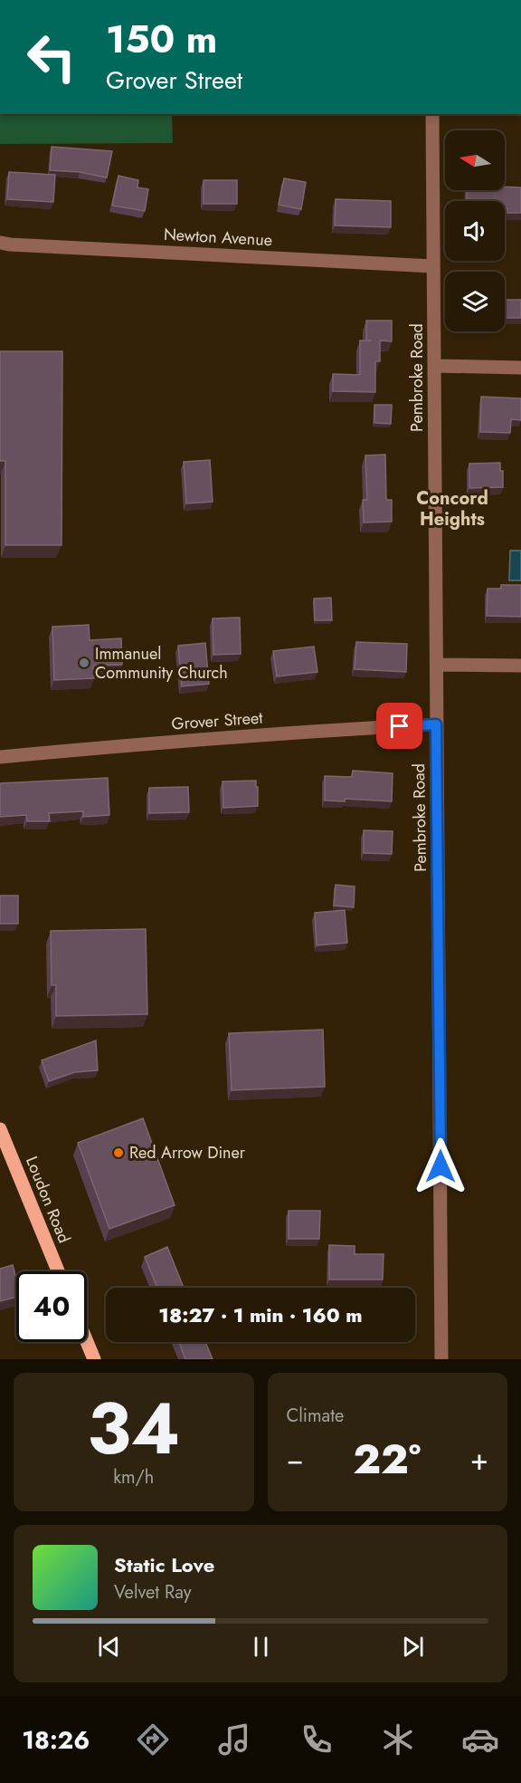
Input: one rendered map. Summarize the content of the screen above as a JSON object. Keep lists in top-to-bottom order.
{
  "streets": {
    "main road": ["Loudon Road"],
    "street": ["Newton Avenue", "Pembroke Road", "Grover Street"]
  },
  "crossings": [
    ["Newton Avenue", "Pembroke Road"],
    ["Pembroke Road", "Grover Street"]
  ],
  "districts": ["Concord Heights"],
  "places": ["Immanuel Community Church", "Red Arrow Diner"],
  "north": "left",
  "page": {
    "turn": ["150 m", "Grover Street"],
    "limit": "40",
    "trip": "18:27 · 1 min · 160 m",
    "tile": [
      ["34", "km/h"],
      "Climate"
    ],
    "heat": ["−", "22°", "+"],
    "song": ["Static Love", "Velvet Ray"],
    "tabs": "18:26"
  }
}
